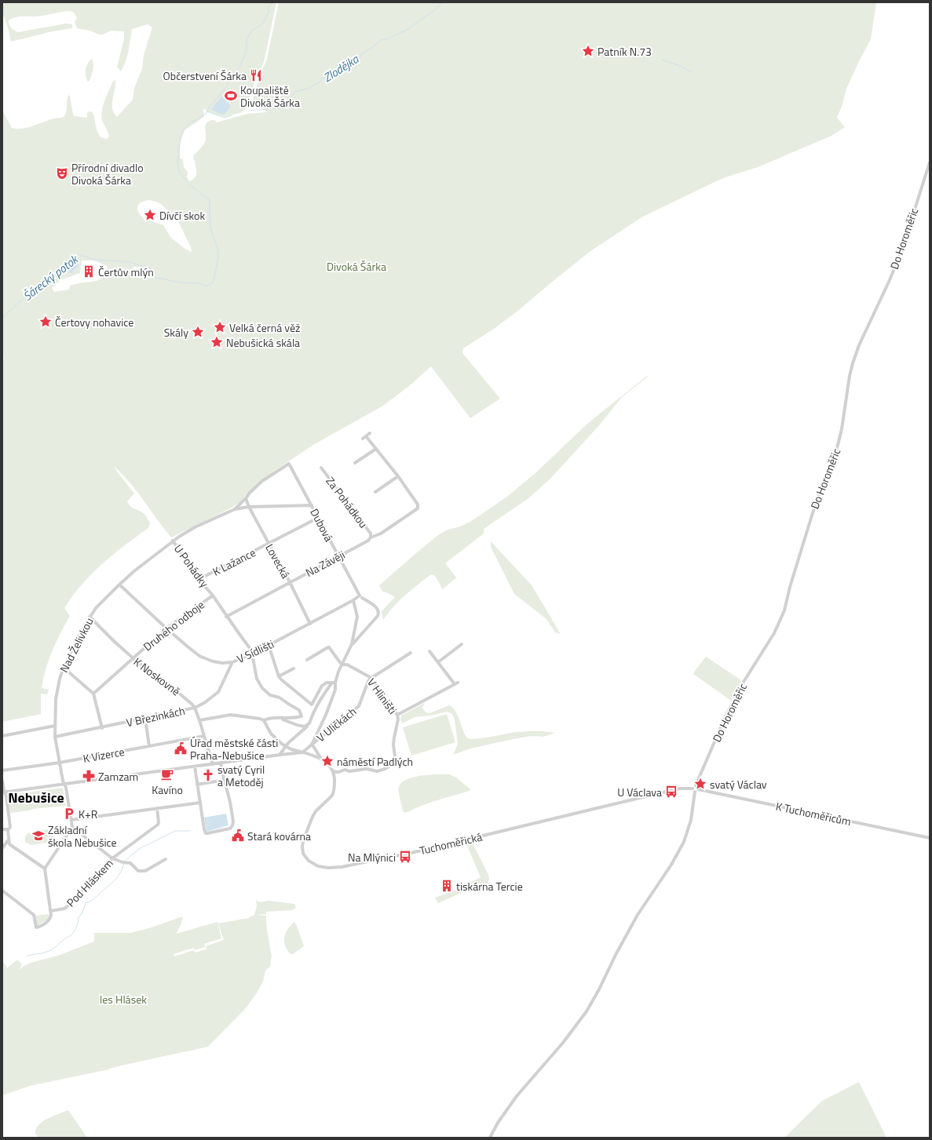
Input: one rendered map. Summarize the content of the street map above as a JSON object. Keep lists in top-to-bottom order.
{
  "streets": {
    "street": [
      "Do Horoměřic",
      "Za Pohádkou",
      "Dubová",
      "Lovecká",
      "K Lažance",
      "Na Závěji",
      "U Pohádky",
      "Druhého odboje",
      "Nad Želivkou",
      "V Sídlišti",
      "K Noskovně",
      "V Hliništi",
      "V Březinkách",
      "V Uličkách",
      "K Vizerce",
      "K Tuchoměřicům",
      "Tuchoměřická",
      "Pod Hláskem"
    ]
  },
  "crossings": [
    ["Do Horoměřic", "K Tuchoměřicům"],
    ["Do Horoměřic", "Tuchoměřická"],
    ["Za Pohádkou", "Na Závěji"],
    ["Dubová", "Lovecká"],
    ["Dubová", "K Lažance"],
    ["Dubová", "Na Závěji"],
    ["Dubová", "V Sídlišti"],
    ["Lovecká", "K Lažance"],
    ["Lovecká", "Na Závěji"],
    ["Lovecká", "V Sídlišti"],
    ["K Lažance", "U Pohádky"],
    ["Na Závěji", "U Pohádky"],
    ["U Pohádky", "Druhého odboje"],
    ["U Pohádky", "Nad Želivkou"],
    ["U Pohádky", "V Sídlišti"],
    ["Druhého odboje", "V Sídlišti"],
    ["Druhého odboje", "K Noskovně"],
    ["Nad Želivkou", "V Sídlišti"],
    ["Nad Želivkou", "K Noskovně"],
    ["Nad Želivkou", "V Březinkách"],
    ["Nad Želivkou", "K Vizerce"],
    ["V Sídlišti", "V Březinkách"],
    ["K Noskovně", "V Březinkách"],
    ["K Noskovně", "K Vizerce"],
    ["V Hliništi", "V Uličkách"],
    ["V Hliništi", "Tuchoměřická"],
    ["K Tuchoměřicům", "Tuchoměřická"]
  ],
  "districts": ["Nebušice"],
  "water": ["Zlodějka", "Šárecký potok"],
  "parks": ["Divoká Šárka", "les Hlásek"],
  "places": {
    "place": [
      "Patník N.73",
      "Dívčí skok",
      "Čertovy nohavice",
      "Velká černá věž",
      "Skály",
      "Nebušická skála",
      "náměstí Padlých",
      "svatý Václav"
    ],
    "restaurant": ["Občerstvení Šárka"],
    "sports": ["Koupaliště Divoká Šárka"],
    "theatre": ["Přírodní divadlo Divoká Šárka"],
    "building": ["Čertův mlýn", "tiskárna Tercie"],
    "public building": ["Úřad městské části Praha-Nebušice", "Stará kovárna"],
    "cafe": ["Kavíno"],
    "church": ["svatý Cyril a Metoděj"],
    "pharmacy": ["Zamzam"],
    "bus stop": ["U Václava", "Na Mlýnici"],
    "parking": ["K+R"],
    "school or university": ["Základní škola Nebušice"]
  }
}
